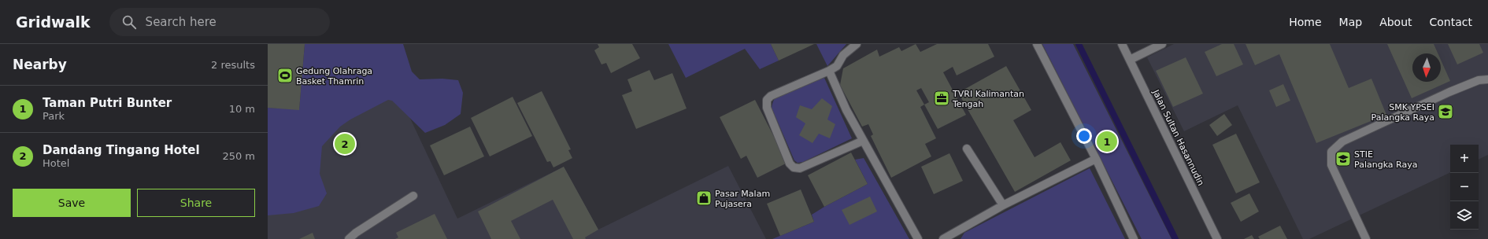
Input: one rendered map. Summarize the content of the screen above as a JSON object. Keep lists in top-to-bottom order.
{
  "streets": {
    "street": ["Jalan Sultan Hasannudin"]
  },
  "places": {
    "sports": ["Gedung Olahraga Basket Thamrin"],
    "office": ["TVRI Kalimantan Tengah"],
    "school or university": ["SMK YPSEI Palangka Raya", "STIE Palangka Raya"],
    "shop": ["Pasar Malam Pujasera"]
  },
  "north": "bottom",
  "page": {
    "header": "Gridwalk",
    "search": "Search here",
    "nav": [
      "Home",
      "Map",
      "About",
      "Contact"
    ],
    "heading": ["Nearby", "2 results"],
    "list": [
      {
        "mark": "1",
        "name": "Taman Putri Bunter",
        "note": "Park",
        "value": "10 m"
      },
      {
        "mark": "2",
        "name": "Dandang Tingang Hotel",
        "note": "Hotel",
        "value": "250 m"
      }
    ],
    "pins": ["1", "2"],
    "map_buttons": ["+", "−"],
    "buttons": ["Save", "Share"]
  }
}
